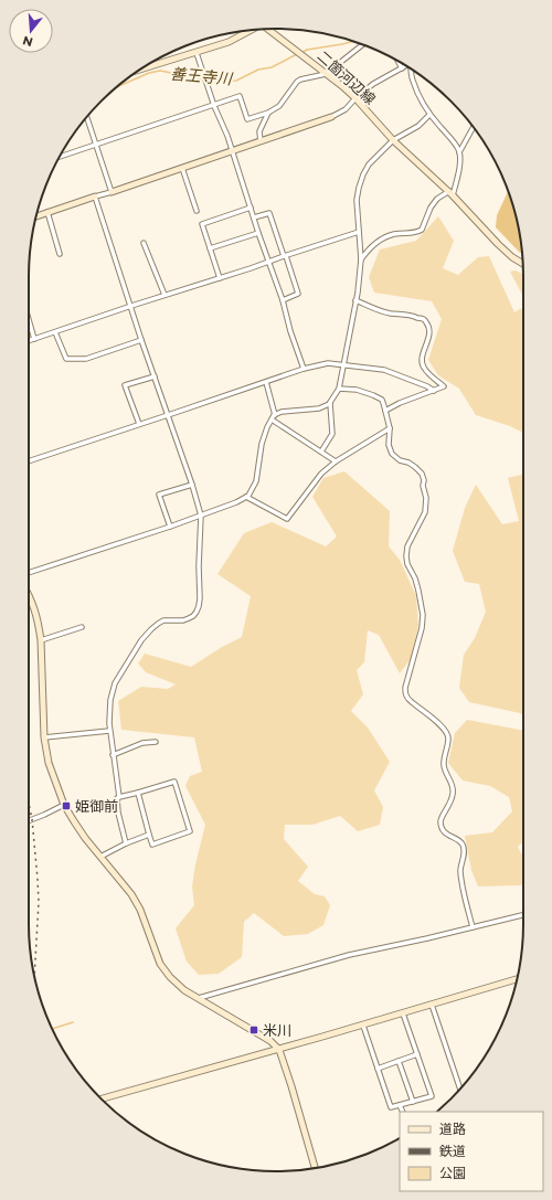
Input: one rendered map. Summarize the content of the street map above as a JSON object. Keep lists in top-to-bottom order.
{
  "streets": {
    "street": ["二箇河辺線"]
  },
  "water": ["善王寺川"],
  "places": {
    "transit": ["姫御前", "米川"]
  },
  "legend": ["道路", "鉄道", "公園"],
  "north": "bottom"
}
